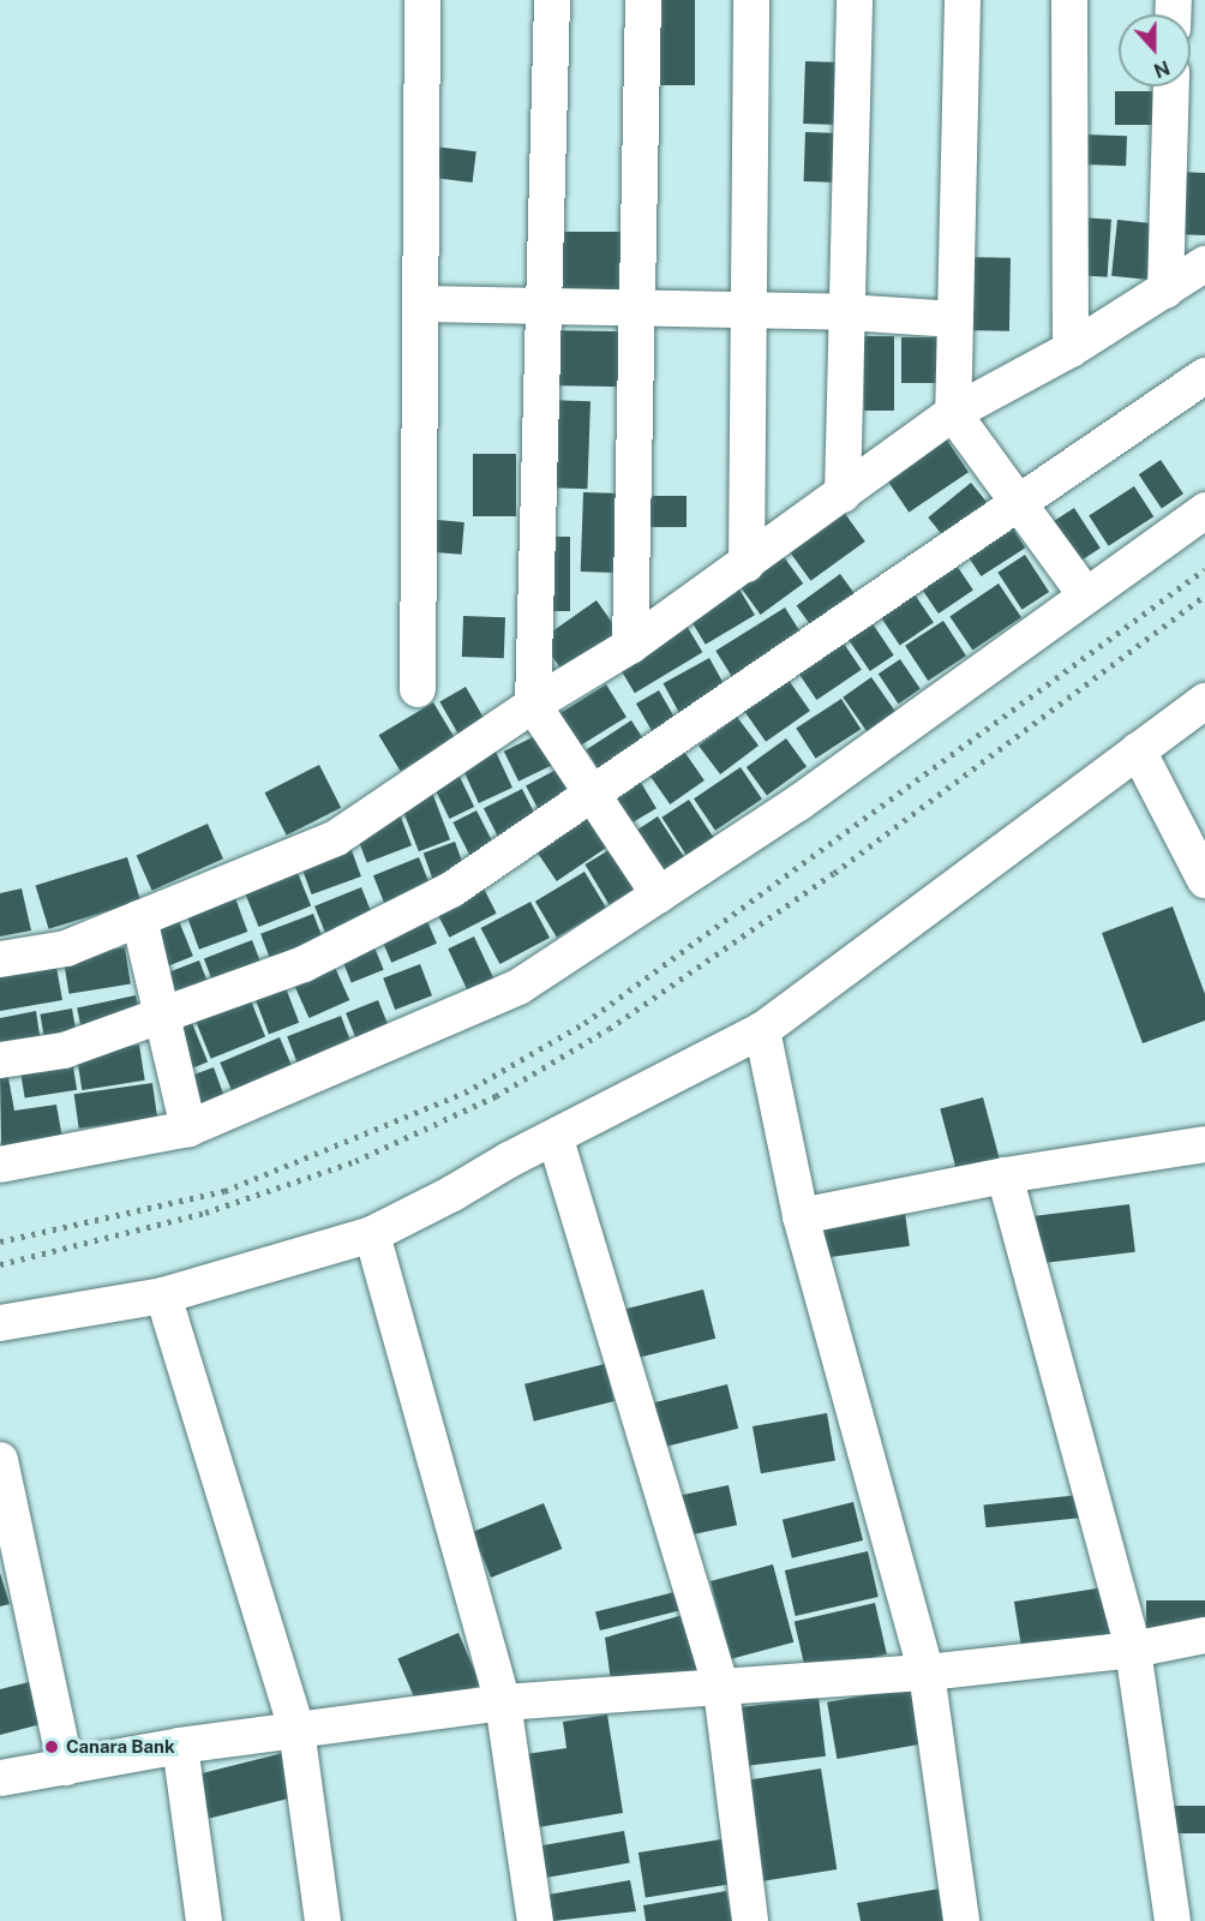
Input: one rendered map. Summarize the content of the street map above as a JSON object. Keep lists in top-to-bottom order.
{
  "places": ["Canara Bank"],
  "north": "bottom"
}
